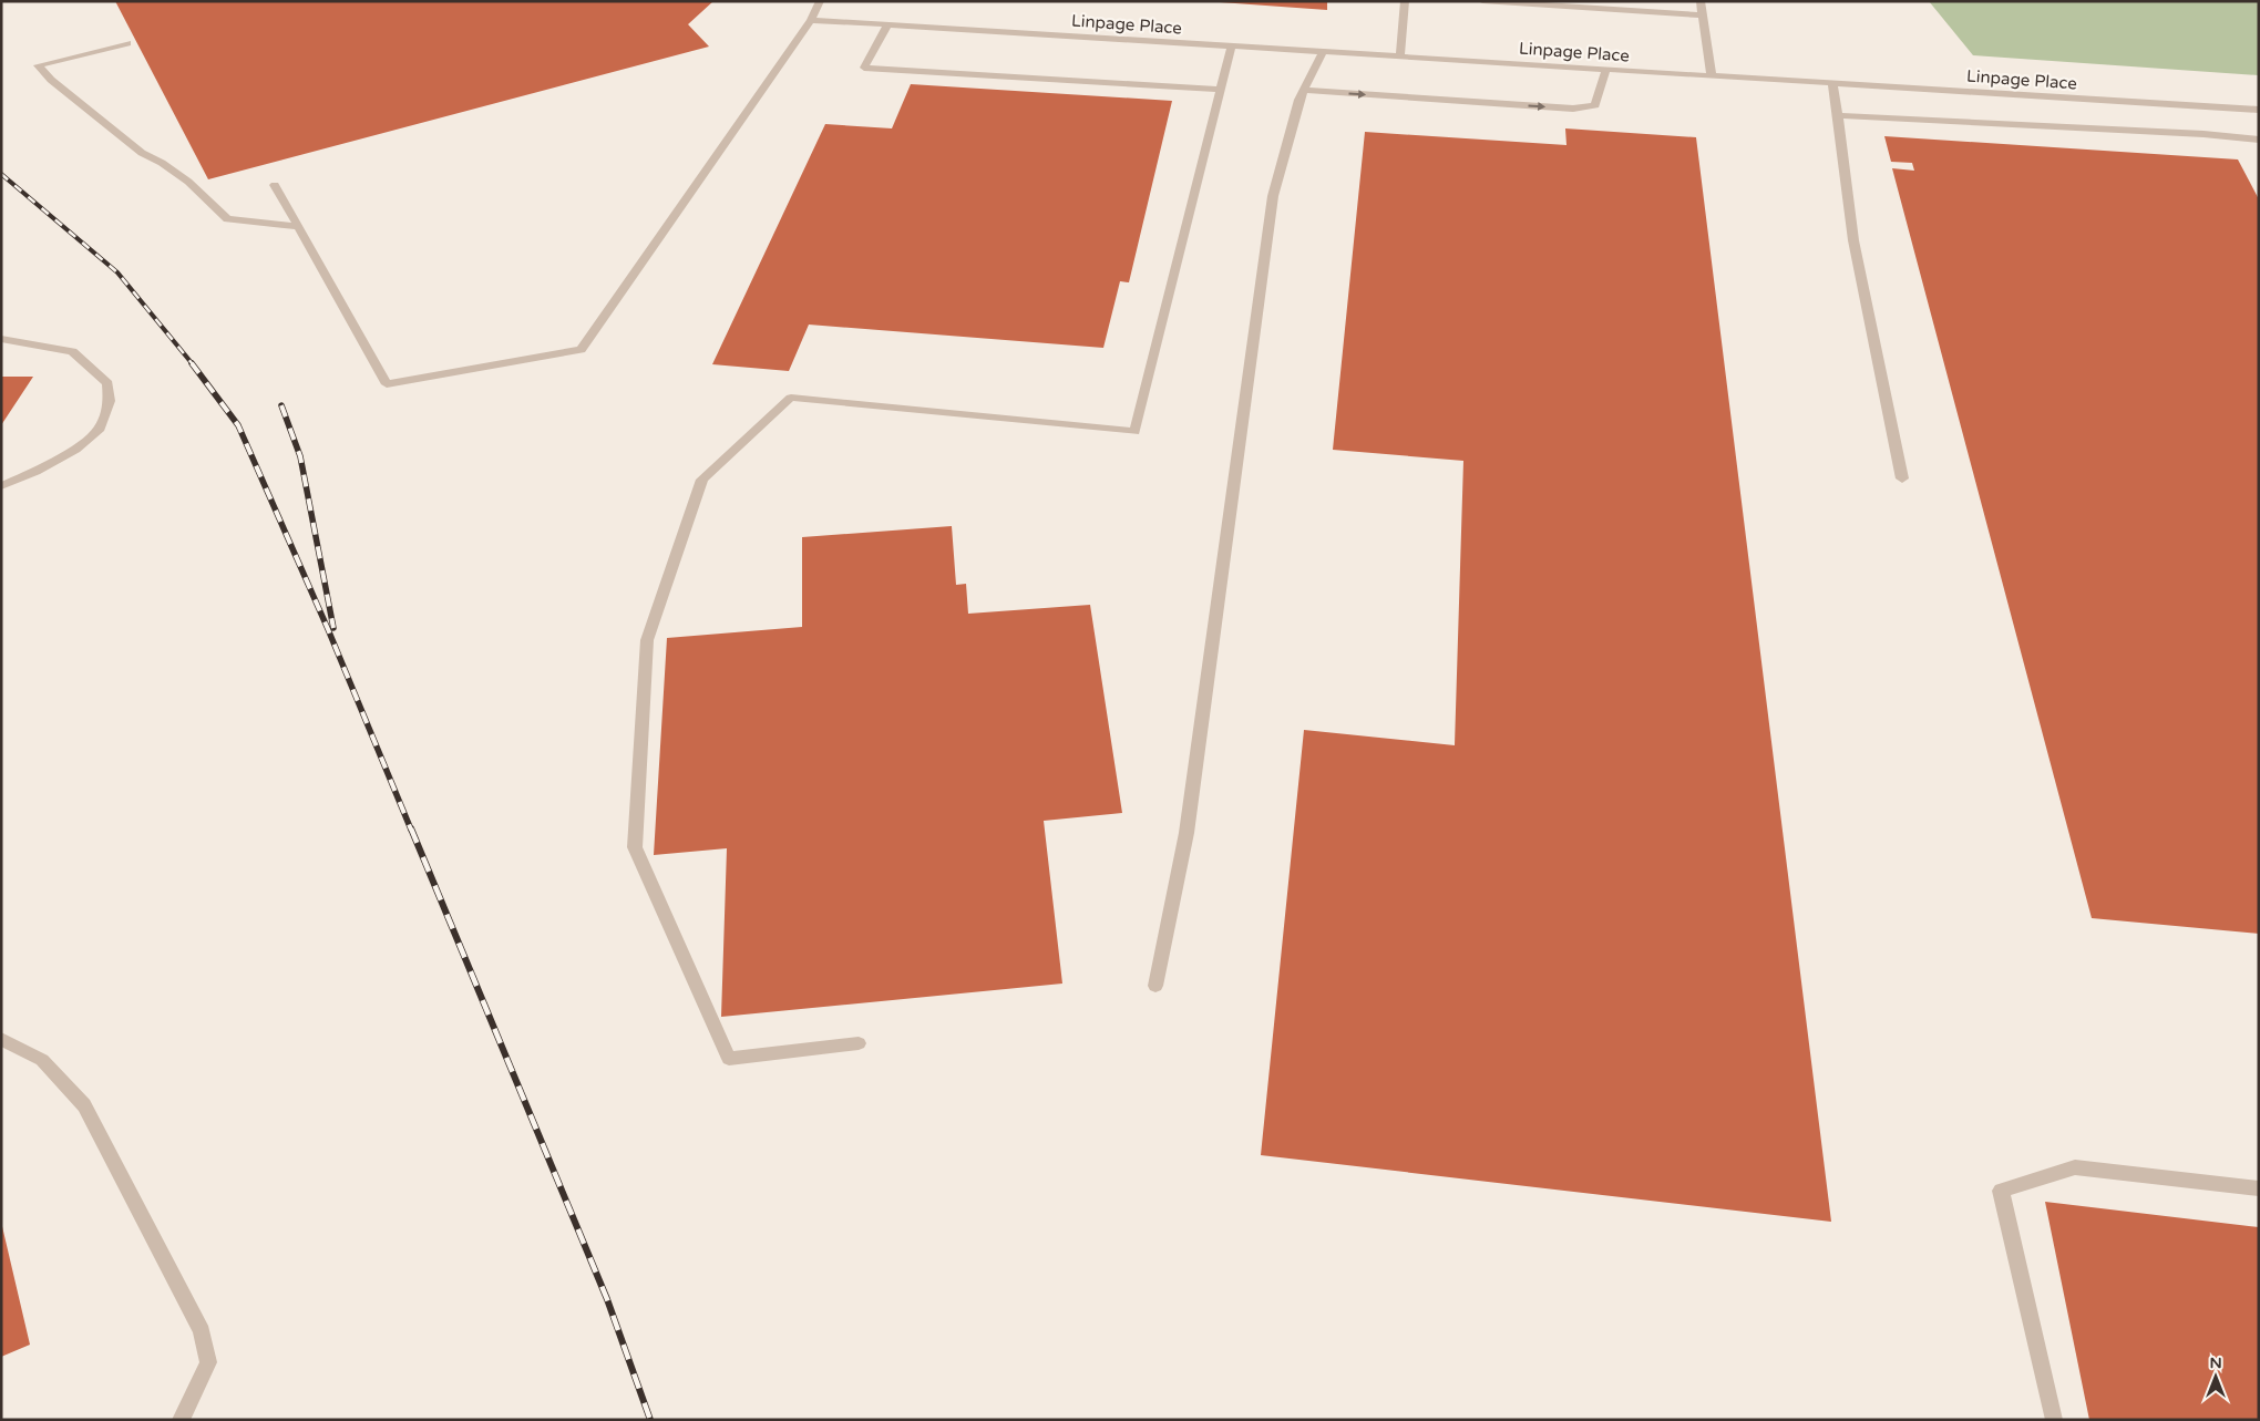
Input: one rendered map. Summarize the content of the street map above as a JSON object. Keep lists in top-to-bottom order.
{
  "streets": {
    "street": ["Linpage Place"]
  },
  "north": "top"
}
